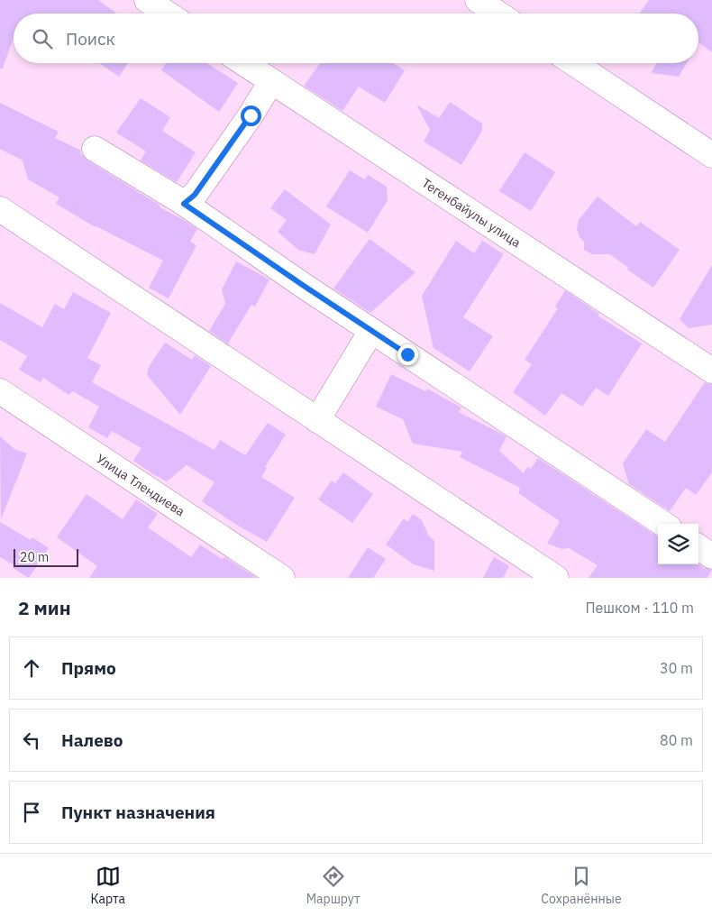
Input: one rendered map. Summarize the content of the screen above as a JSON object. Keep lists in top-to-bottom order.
{
  "streets": {
    "street": ["Тегенбайулы улица", "Улица Тлендиева"]
  },
  "scale_bar": "20 m",
  "page": {
    "search": "Поиск",
    "scale": "20 m",
    "heading": ["2 мин", "Пешком · 110 m"],
    "list": [
      ["Прямо", "30 m"],
      ["Налево", "80 m"],
      "Пункт назначения"
    ],
    "nav": ["Карта", "Маршрут", "Сохранённые"]
  }
}
